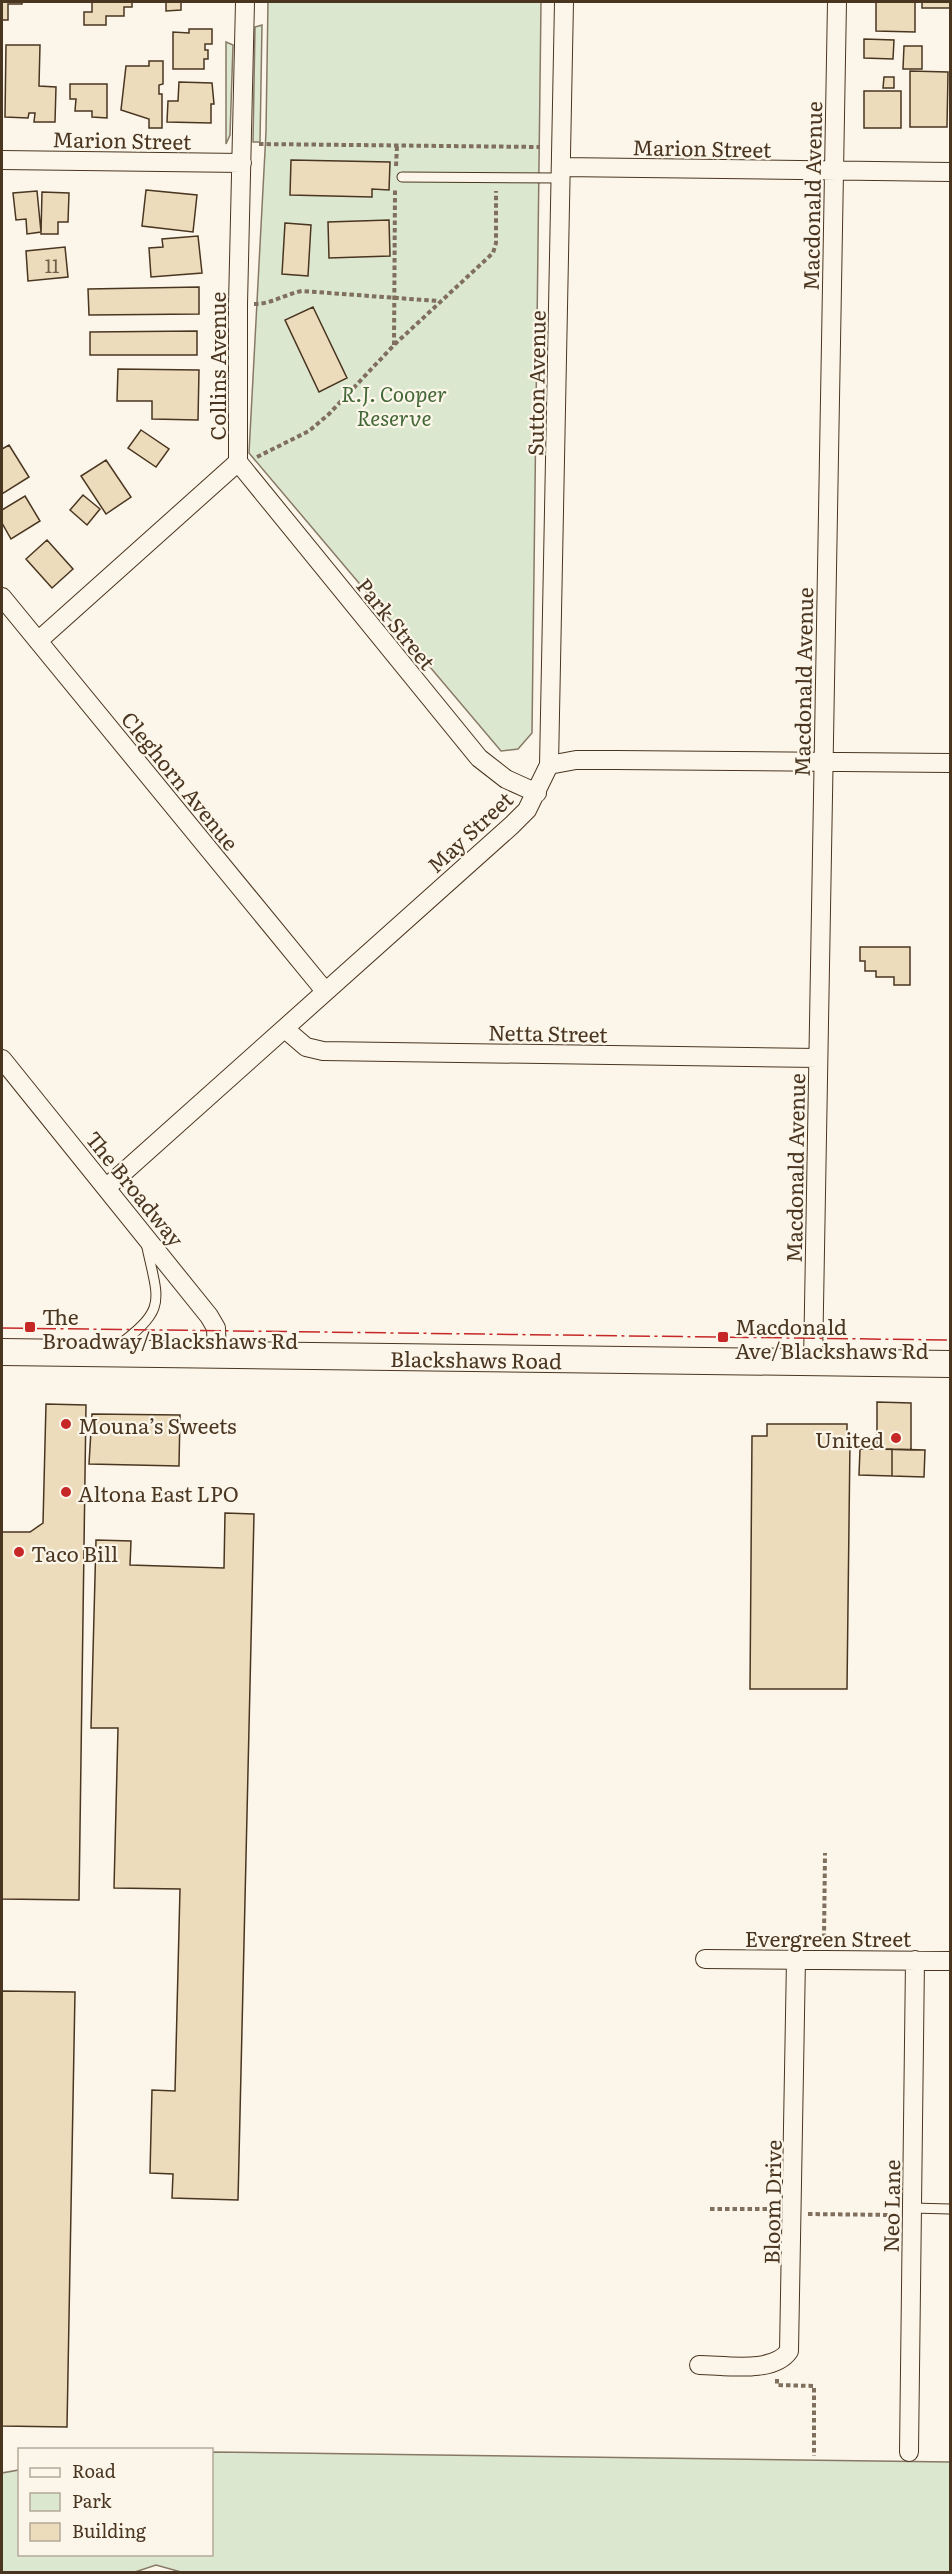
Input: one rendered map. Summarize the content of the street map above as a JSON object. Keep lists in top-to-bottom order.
{
  "streets": {
    "main road": ["Blackshaws Road"],
    "street": [
      "Marion Street",
      "Macdonald Avenue",
      "Collins Avenue",
      "Sutton Avenue",
      "Park Street",
      "Cleghorn Avenue",
      "May Street",
      "Netta Street",
      "The Broadway",
      "Evergreen Street",
      "Bloom Drive",
      "Neo Lane"
    ]
  },
  "crossings": [
    ["Marion Street", "Macdonald Avenue"],
    ["Marion Street", "Collins Avenue"],
    ["Marion Street", "Sutton Avenue"],
    ["Macdonald Avenue", "Netta Street"],
    ["Macdonald Avenue", "Blackshaws Road"],
    ["Collins Avenue", "Park Street"],
    ["Collins Avenue", "Cleghorn Avenue"],
    ["Sutton Avenue", "May Street"],
    ["Park Street", "May Street"],
    ["Cleghorn Avenue", "May Street"],
    ["May Street", "Netta Street"],
    ["May Street", "The Broadway"],
    ["The Broadway", "Blackshaws Road"],
    ["Evergreen Street", "Bloom Drive"],
    ["Evergreen Street", "Neo Lane"]
  ],
  "parks": ["R.J. Cooper Reserve"],
  "places": {
    "transit": ["The Broadway/Blackshaws Rd", "Macdonald Ave/Blackshaws Rd"],
    "other": [
      "Mouna’s Sweets",
      "United",
      "Altona East LPO",
      "Taco Bill"
    ]
  },
  "house_numbers": ["11"],
  "legend": ["Road", "Park", "Building"]
}
